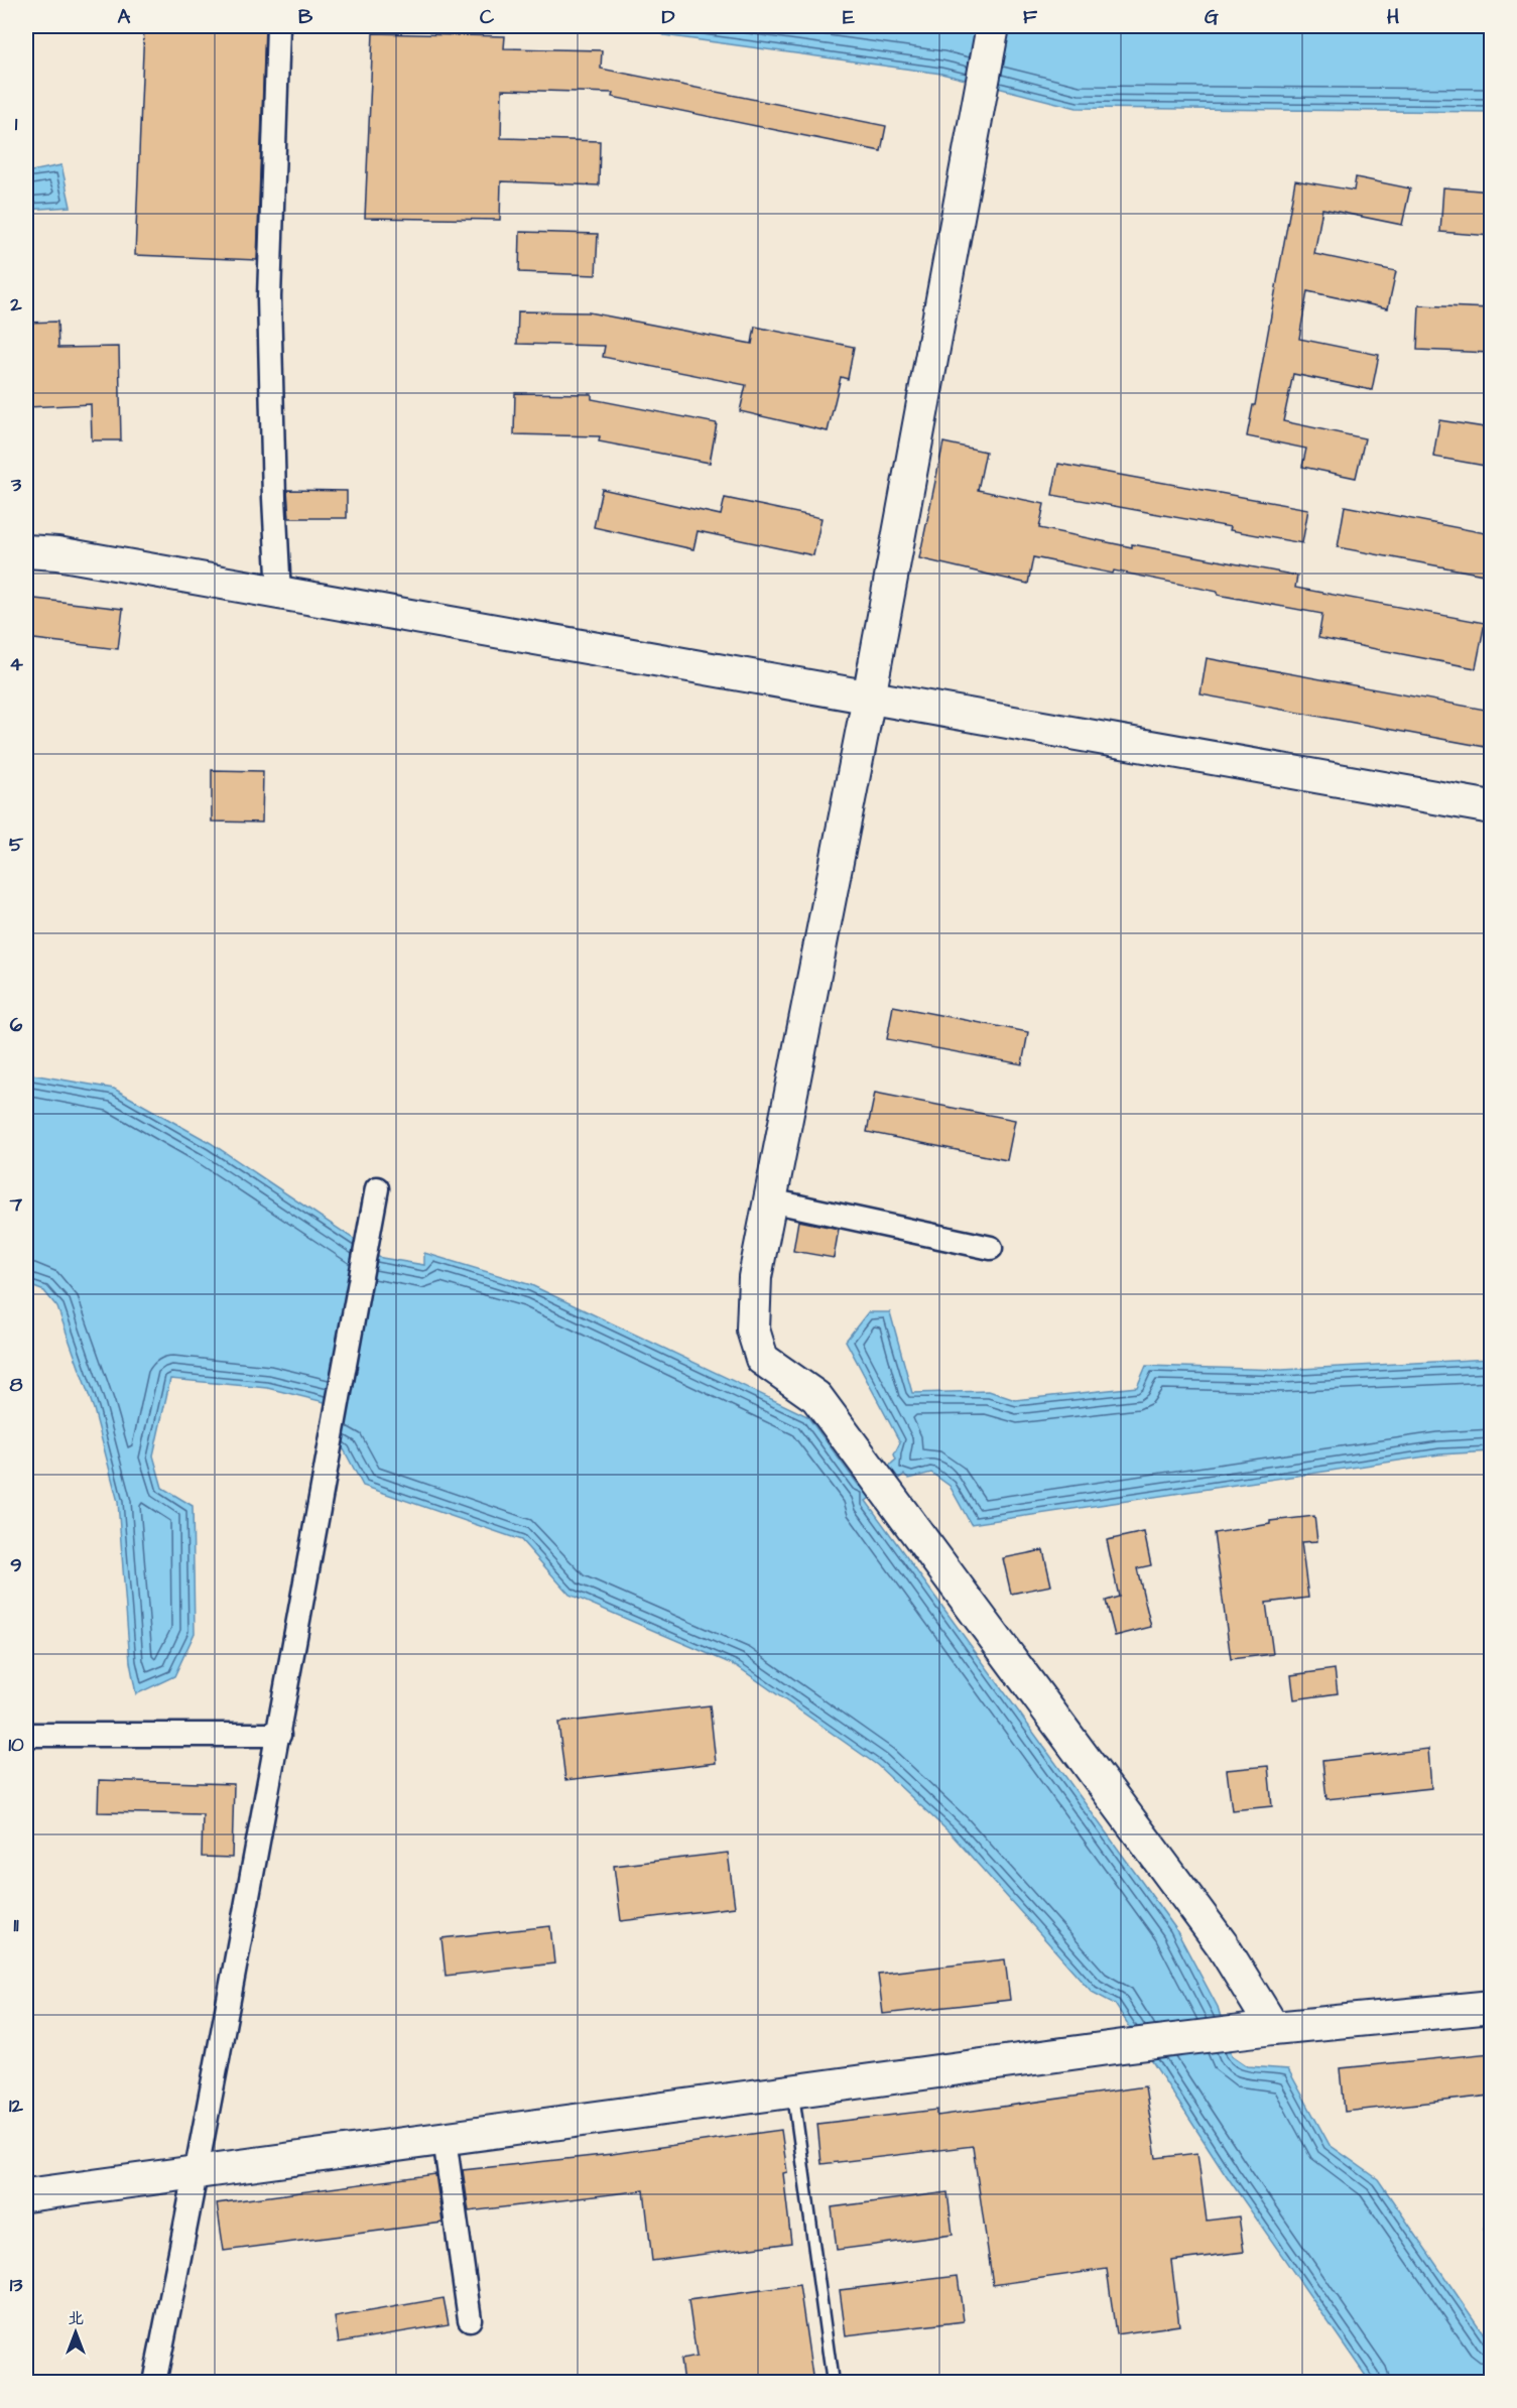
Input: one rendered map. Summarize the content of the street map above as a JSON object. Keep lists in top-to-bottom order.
{
  "north": "top",
  "grid": {
    "columns": [
      "A",
      "B",
      "C",
      "D",
      "E",
      "F",
      "G",
      "H"
    ],
    "rows": [
      "1",
      "2",
      "3",
      "4",
      "5",
      "6",
      "7",
      "8",
      "9",
      "10",
      "11",
      "12",
      "13"
    ]
  }
}
